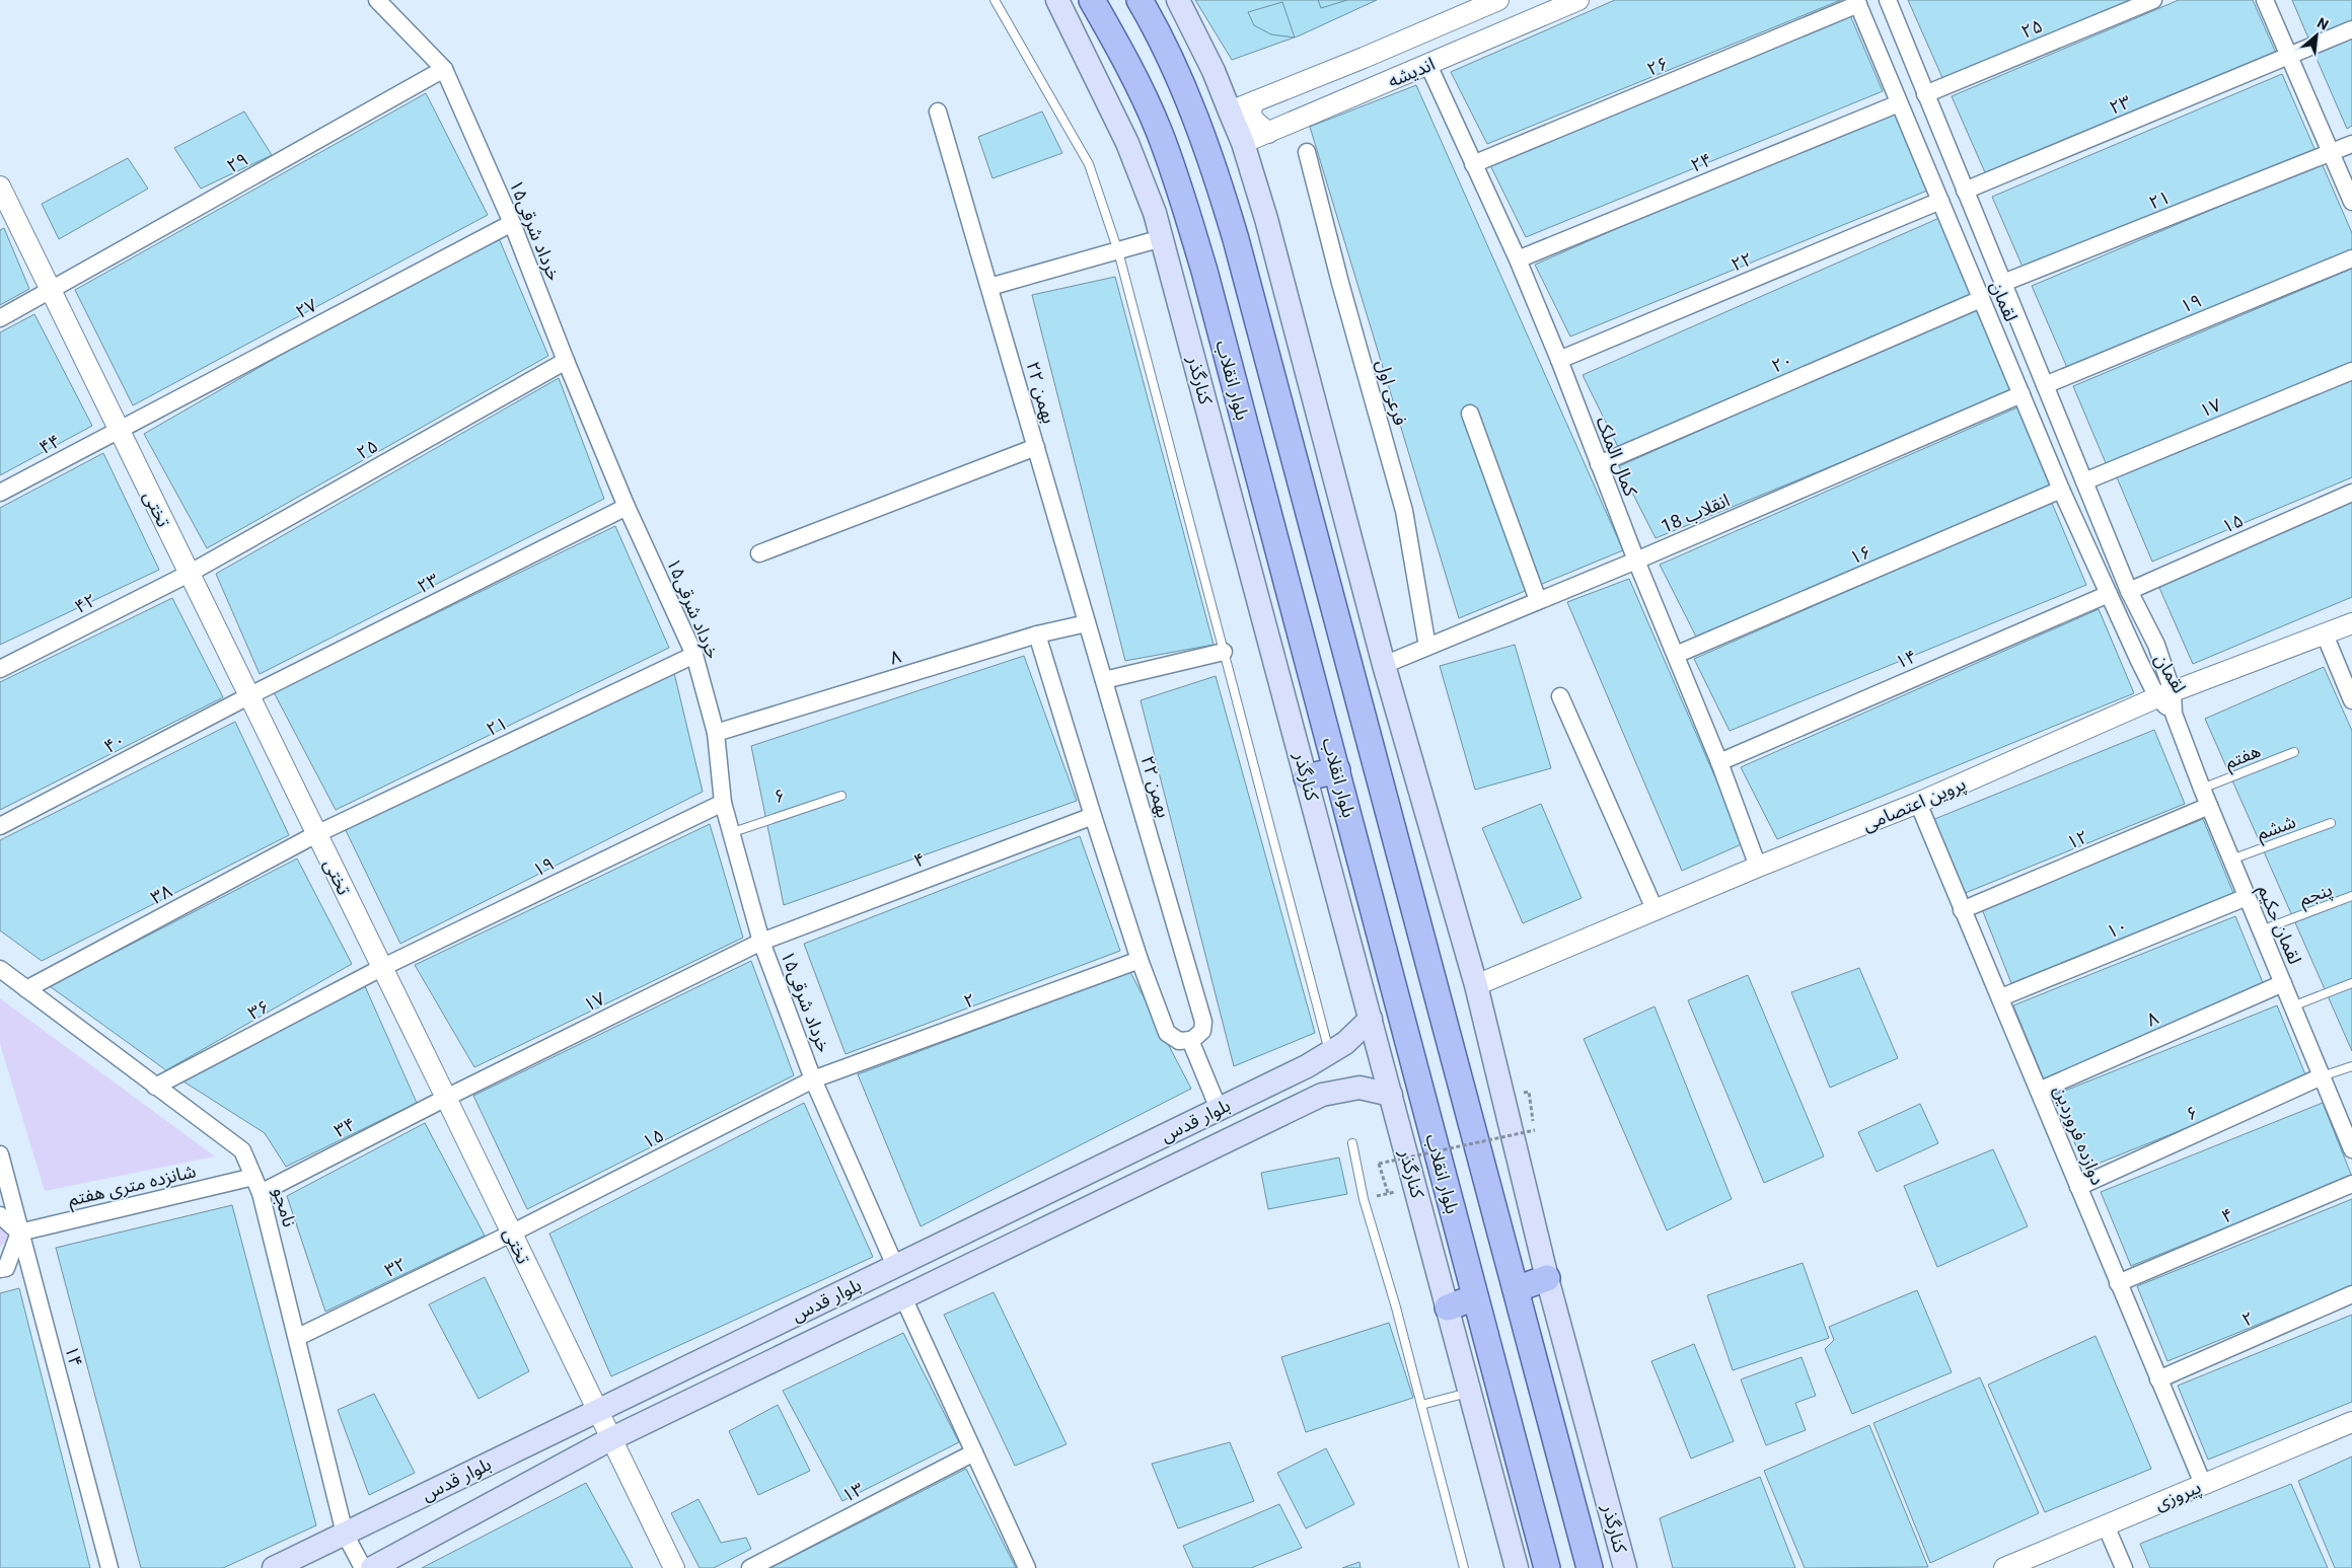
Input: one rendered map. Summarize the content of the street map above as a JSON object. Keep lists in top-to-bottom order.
{
  "streets": {
    "main road": ["کنارگذر", "بلوار انقلاب", "بلوار قدس"],
    "street": [
      "۲۵",
      "۲۶",
      "اندیشه",
      "۲۳",
      "۲۹",
      "۲۴",
      "۲۱",
      "۱۵خرداد شرقی",
      "۲۲",
      "لقمان",
      "۱۹",
      "۲۷",
      "۲۰",
      "۲۲ بهمن",
      "فرعی اول",
      "۱۷",
      "۴۴",
      "کمال الملک",
      "تختی",
      "انقلاب 18",
      "۱۵",
      "۱۶",
      "۴۲",
      "۸",
      "۱۴",
      "۴۰",
      "۶",
      "پروین اعتصامی",
      "۱۲",
      "۴",
      "۳۸",
      "لقمان حکیم",
      "۱۰",
      "۲",
      "۳۶",
      "۳۴",
      "دوازده فروردین",
      "شانزده متری هفتم",
      "نامجو",
      "۳۲",
      "۱۳",
      "پیروزی"
    ],
    "lane": ["هفتم", "ششم", "پنجم"]
  },
  "crossings": [
    ["۲۵", "۱۵خرداد شرقی"],
    ["۲۵", "لقمان"],
    ["۲۵", "تختی"],
    ["۲۵", "۴۲"],
    ["۲۶", "لقمان"],
    ["۲۶", "کمال الملک"],
    ["اندیشه", "کنارگذر"],
    ["اندیشه", "کمال الملک"],
    ["۲۳", "۱۵خرداد شرقی"],
    ["۲۳", "لقمان"],
    ["۲۳", "تختی"],
    ["۲۳", "۴۰"],
    ["۲۹", "۱۵خرداد شرقی"],
    ["۲۹", "تختی"],
    ["۲۴", "لقمان"],
    ["۲۴", "کمال الملک"],
    ["۲۱", "۱۵خرداد شرقی"],
    ["۲۱", "لقمان"],
    ["۲۱", "تختی"],
    ["۲۱", "۳۸"],
    ["۱۵خرداد شرقی", "۱۹"],
    ["۱۵خرداد شرقی", "۲۷"],
    ["۱۵خرداد شرقی", "۱۷"],
    ["۱۵خرداد شرقی", "۱۵"],
    ["۱۵خرداد شرقی", "۸"],
    ["۱۵خرداد شرقی", "۶"],
    ["۱۵خرداد شرقی", "۴"],
    ["۱۵خرداد شرقی", "۲"],
    ["۱۵خرداد شرقی", "بلوار قدس"],
    ["۲۲", "لقمان"],
    ["۲۲", "کمال الملک"],
    ["لقمان", "۱۹"],
    ["لقمان", "۲۰"],
    ["لقمان", "۱۷"],
    ["لقمان", "انقلاب 18"],
    ["لقمان", "۱۵"],
    ["لقمان", "۱۶"],
    ["لقمان", "۱۴"],
    ["لقمان", "پروین اعتصامی"],
    ["لقمان", "لقمان حکیم"],
    ["۱۹", "تختی"],
    ["۱۹", "۳۶"],
    ["۲۷", "۴۴"],
    ["۲۷", "تختی"],
    ["۲۰", "کمال الملک"],
    ["کنارگذر", "انقلاب 18"],
    ["کنارگذر", "پروین اعتصامی"],
    ["کنارگذر", "بلوار قدس"],
    ["۲۲ بهمن", "۸"],
    ["فرعی اول", "انقلاب 18"],
    ["۱۷", "تختی"],
    ["۱۷", "۴"],
    ["۱۷", "۳۴"],
    ["۴۴", "تختی"],
    ["کمال الملک", "انقلاب 18"],
    ["کمال الملک", "۱۶"],
    ["کمال الملک", "۱۴"],
    ["کمال الملک", "پروین اعتصامی"],
    ["تختی", "۱۵"],
    ["تختی", "۴۲"],
    ["تختی", "۴۰"],
    ["تختی", "۳۸"],
    ["تختی", "۳۶"],
    ["تختی", "بلوار قدس"],
    ["تختی", "۳۴"],
    ["تختی", "۳۲"],
    ["۱۵", "۲"],
    ["۱۵", "۳۲"],
    ["۸", "لقمان حکیم"],
    ["۸", "دوازده فروردین"],
    ["۱۴", "شانزده متری هفتم"],
    ["هفتم", "لقمان حکیم"],
    ["۶", "لقمان حکیم"],
    ["۶", "دوازده فروردین"],
    ["پروین اعتصامی", "دوازده فروردین"],
    ["ششم", "لقمان حکیم"],
    ["۱۲", "لقمان حکیم"],
    ["۱۲", "دوازده فروردین"],
    ["۴", "دوازده فروردین"],
    ["۳۸", "نامجو"],
    ["پنجم", "لقمان حکیم"],
    ["لقمان حکیم", "۱۰"],
    ["۱۰", "دوازده فروردین"],
    ["۲", "دوازده فروردین"],
    ["۳۶", "نامجو"],
    ["بلوار قدس", "نامجو"],
    ["۳۴", "نامجو"],
    ["دوازده فروردین", "پیروزی"],
    ["شانزده متری هفتم", "نامجو"],
    ["نامجو", "۳۲"]
  ],
  "north": "top right"
}
